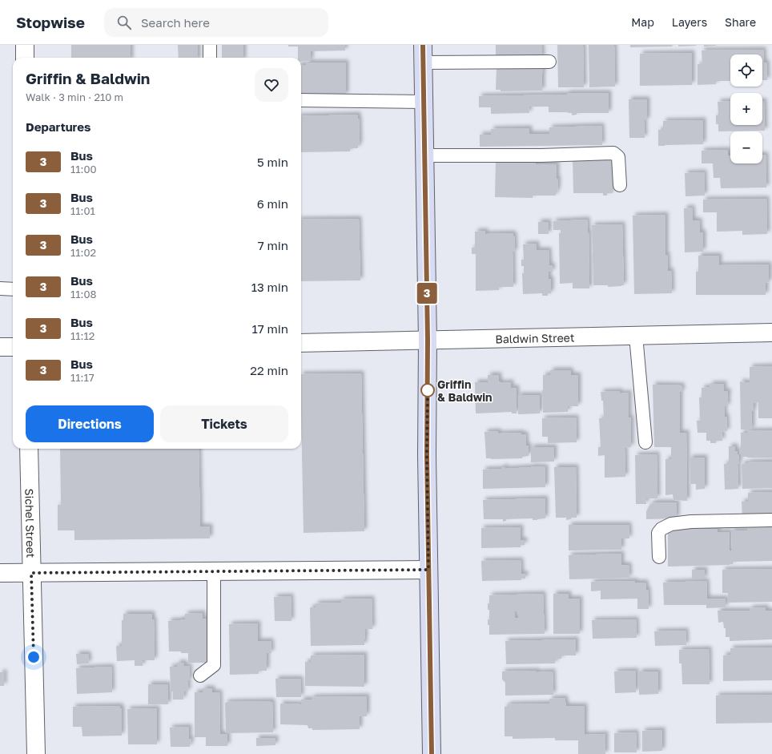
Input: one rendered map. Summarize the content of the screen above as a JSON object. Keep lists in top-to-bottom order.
{
  "streets": {
    "street": ["Baldwin Street", "Sichel Street"]
  },
  "places": ["Griffin & Baldwin"],
  "lines": ["bus line 3"],
  "page": {
    "header": "Stopwise",
    "search": "Search here",
    "nav": ["Map", "Layers", "Share"],
    "on_map": "3",
    "map_buttons": ["+", "−"],
    "heading": [
      ["Griffin & Baldwin", "Walk · 3 min · 210 m"],
      "Departures"
    ],
    "list": [
      {
        "mark": "3",
        "name": "Bus",
        "note": "11:00",
        "value": "5 min"
      },
      {
        "mark": "3",
        "name": "Bus",
        "note": "11:01",
        "value": "6 min"
      },
      {
        "mark": "3",
        "name": "Bus",
        "note": "11:02",
        "value": "7 min"
      },
      {
        "mark": "3",
        "name": "Bus",
        "note": "11:08",
        "value": "13 min"
      },
      {
        "mark": "3",
        "name": "Bus",
        "note": "11:12",
        "value": "17 min"
      },
      {
        "mark": "3",
        "name": "Bus",
        "note": "11:17",
        "value": "22 min"
      }
    ],
    "buttons": ["Directions", "Tickets"]
  }
}
